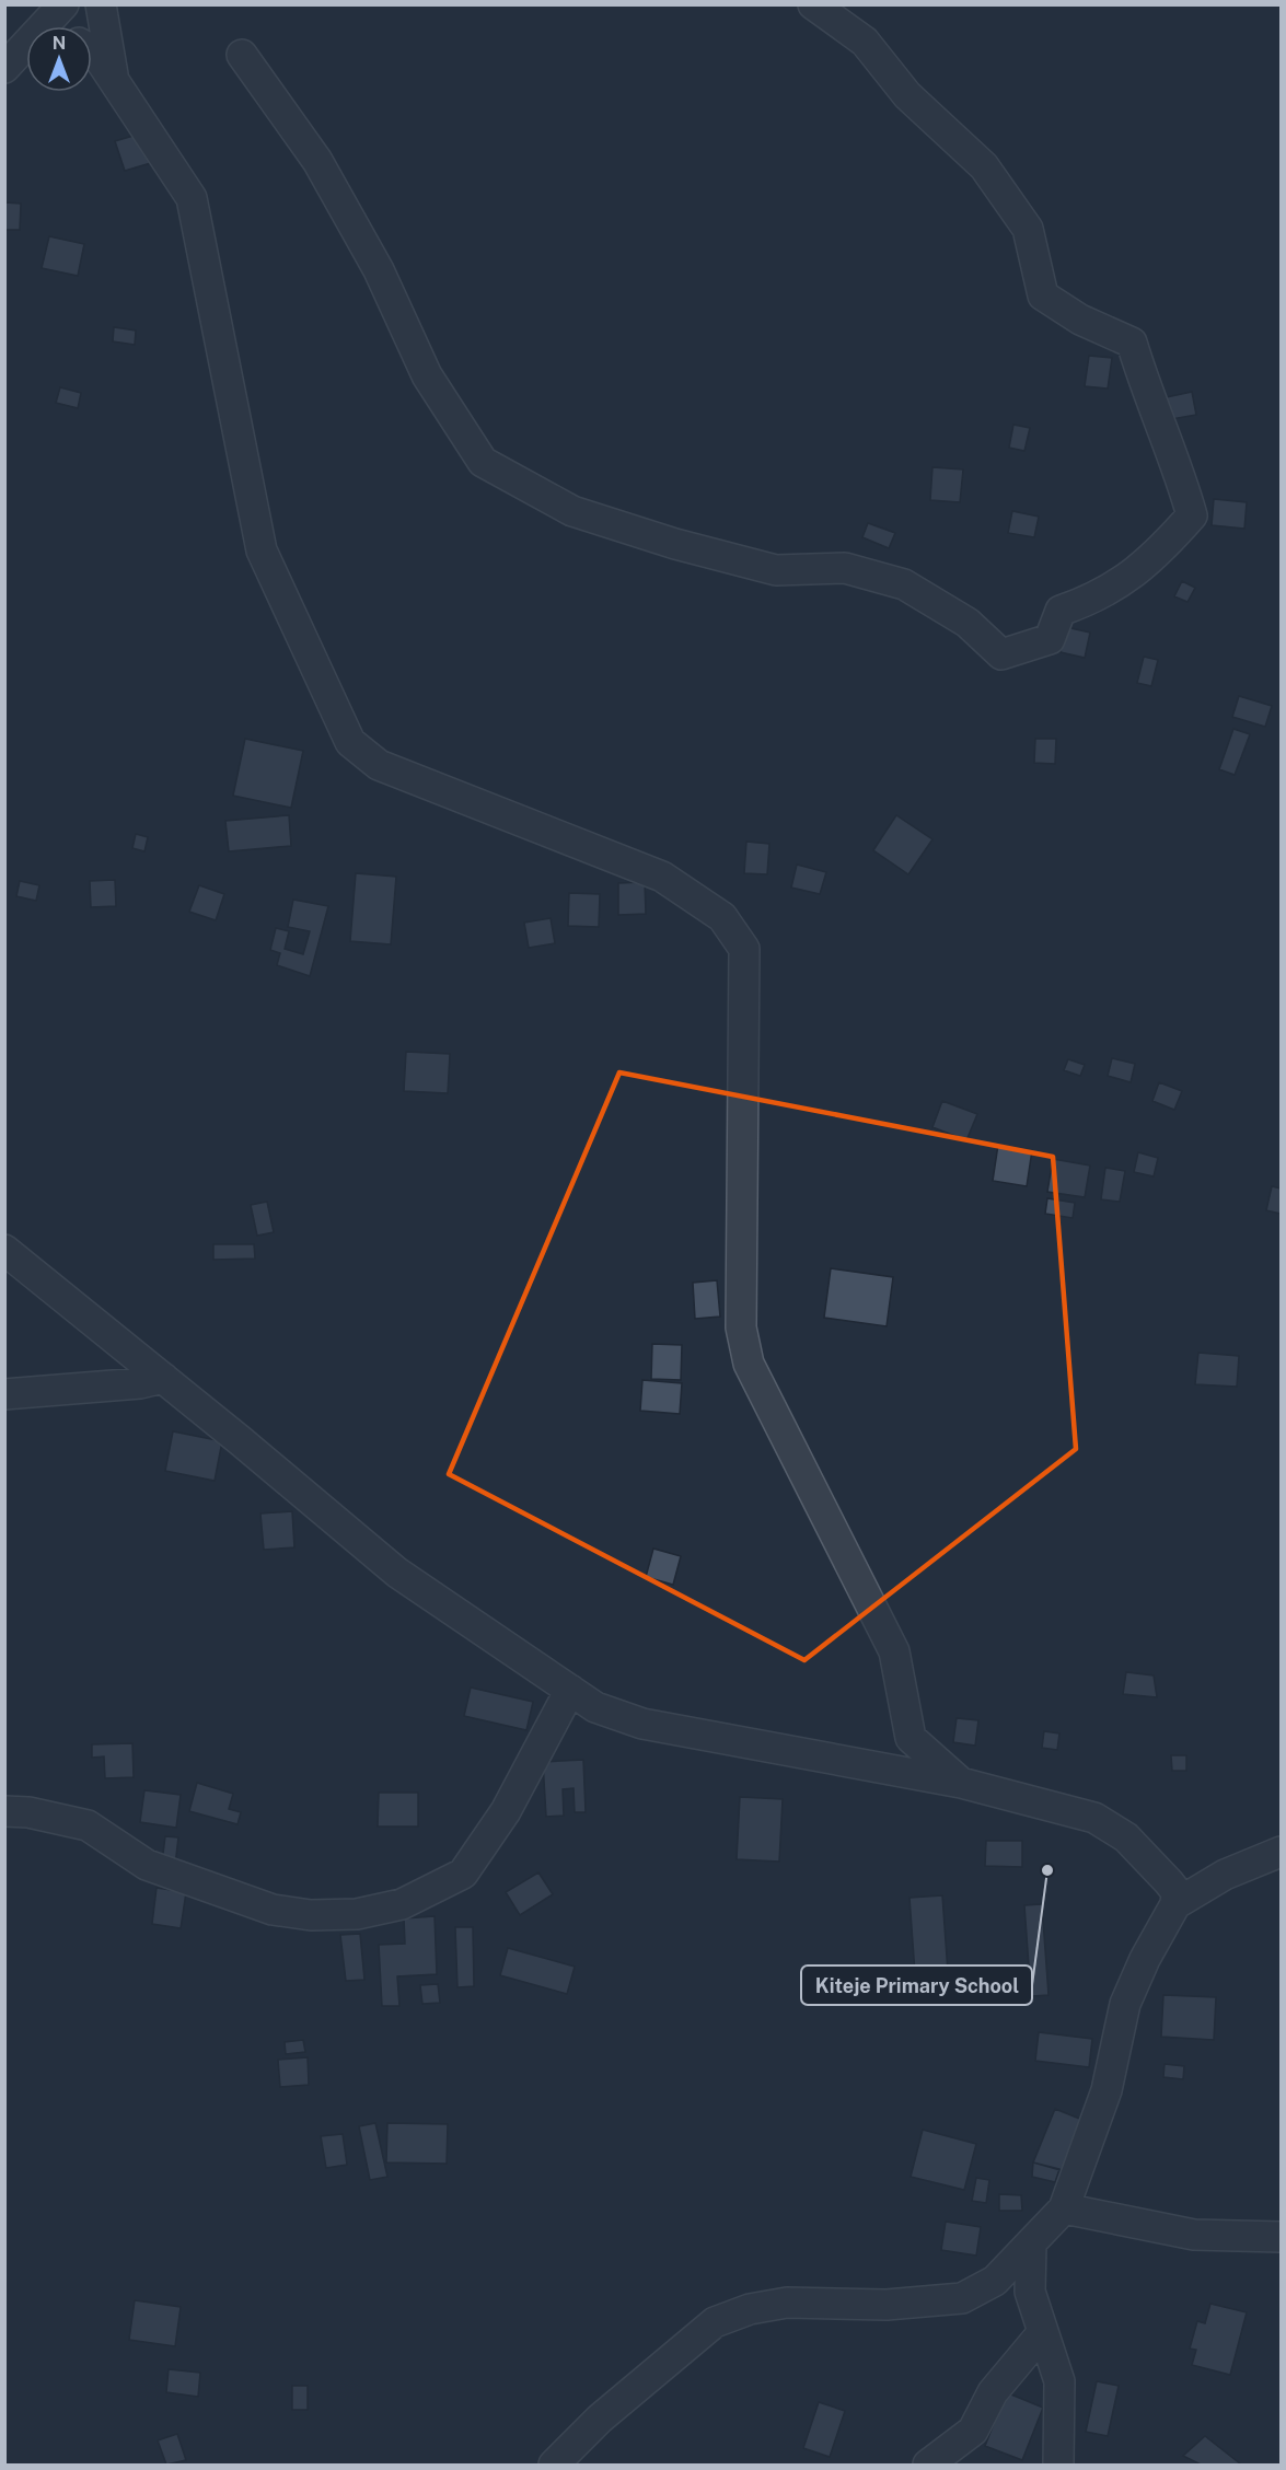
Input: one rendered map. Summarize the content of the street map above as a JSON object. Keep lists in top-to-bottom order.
{
  "places": ["Kiteje Primary School"],
  "north": "top"
}
